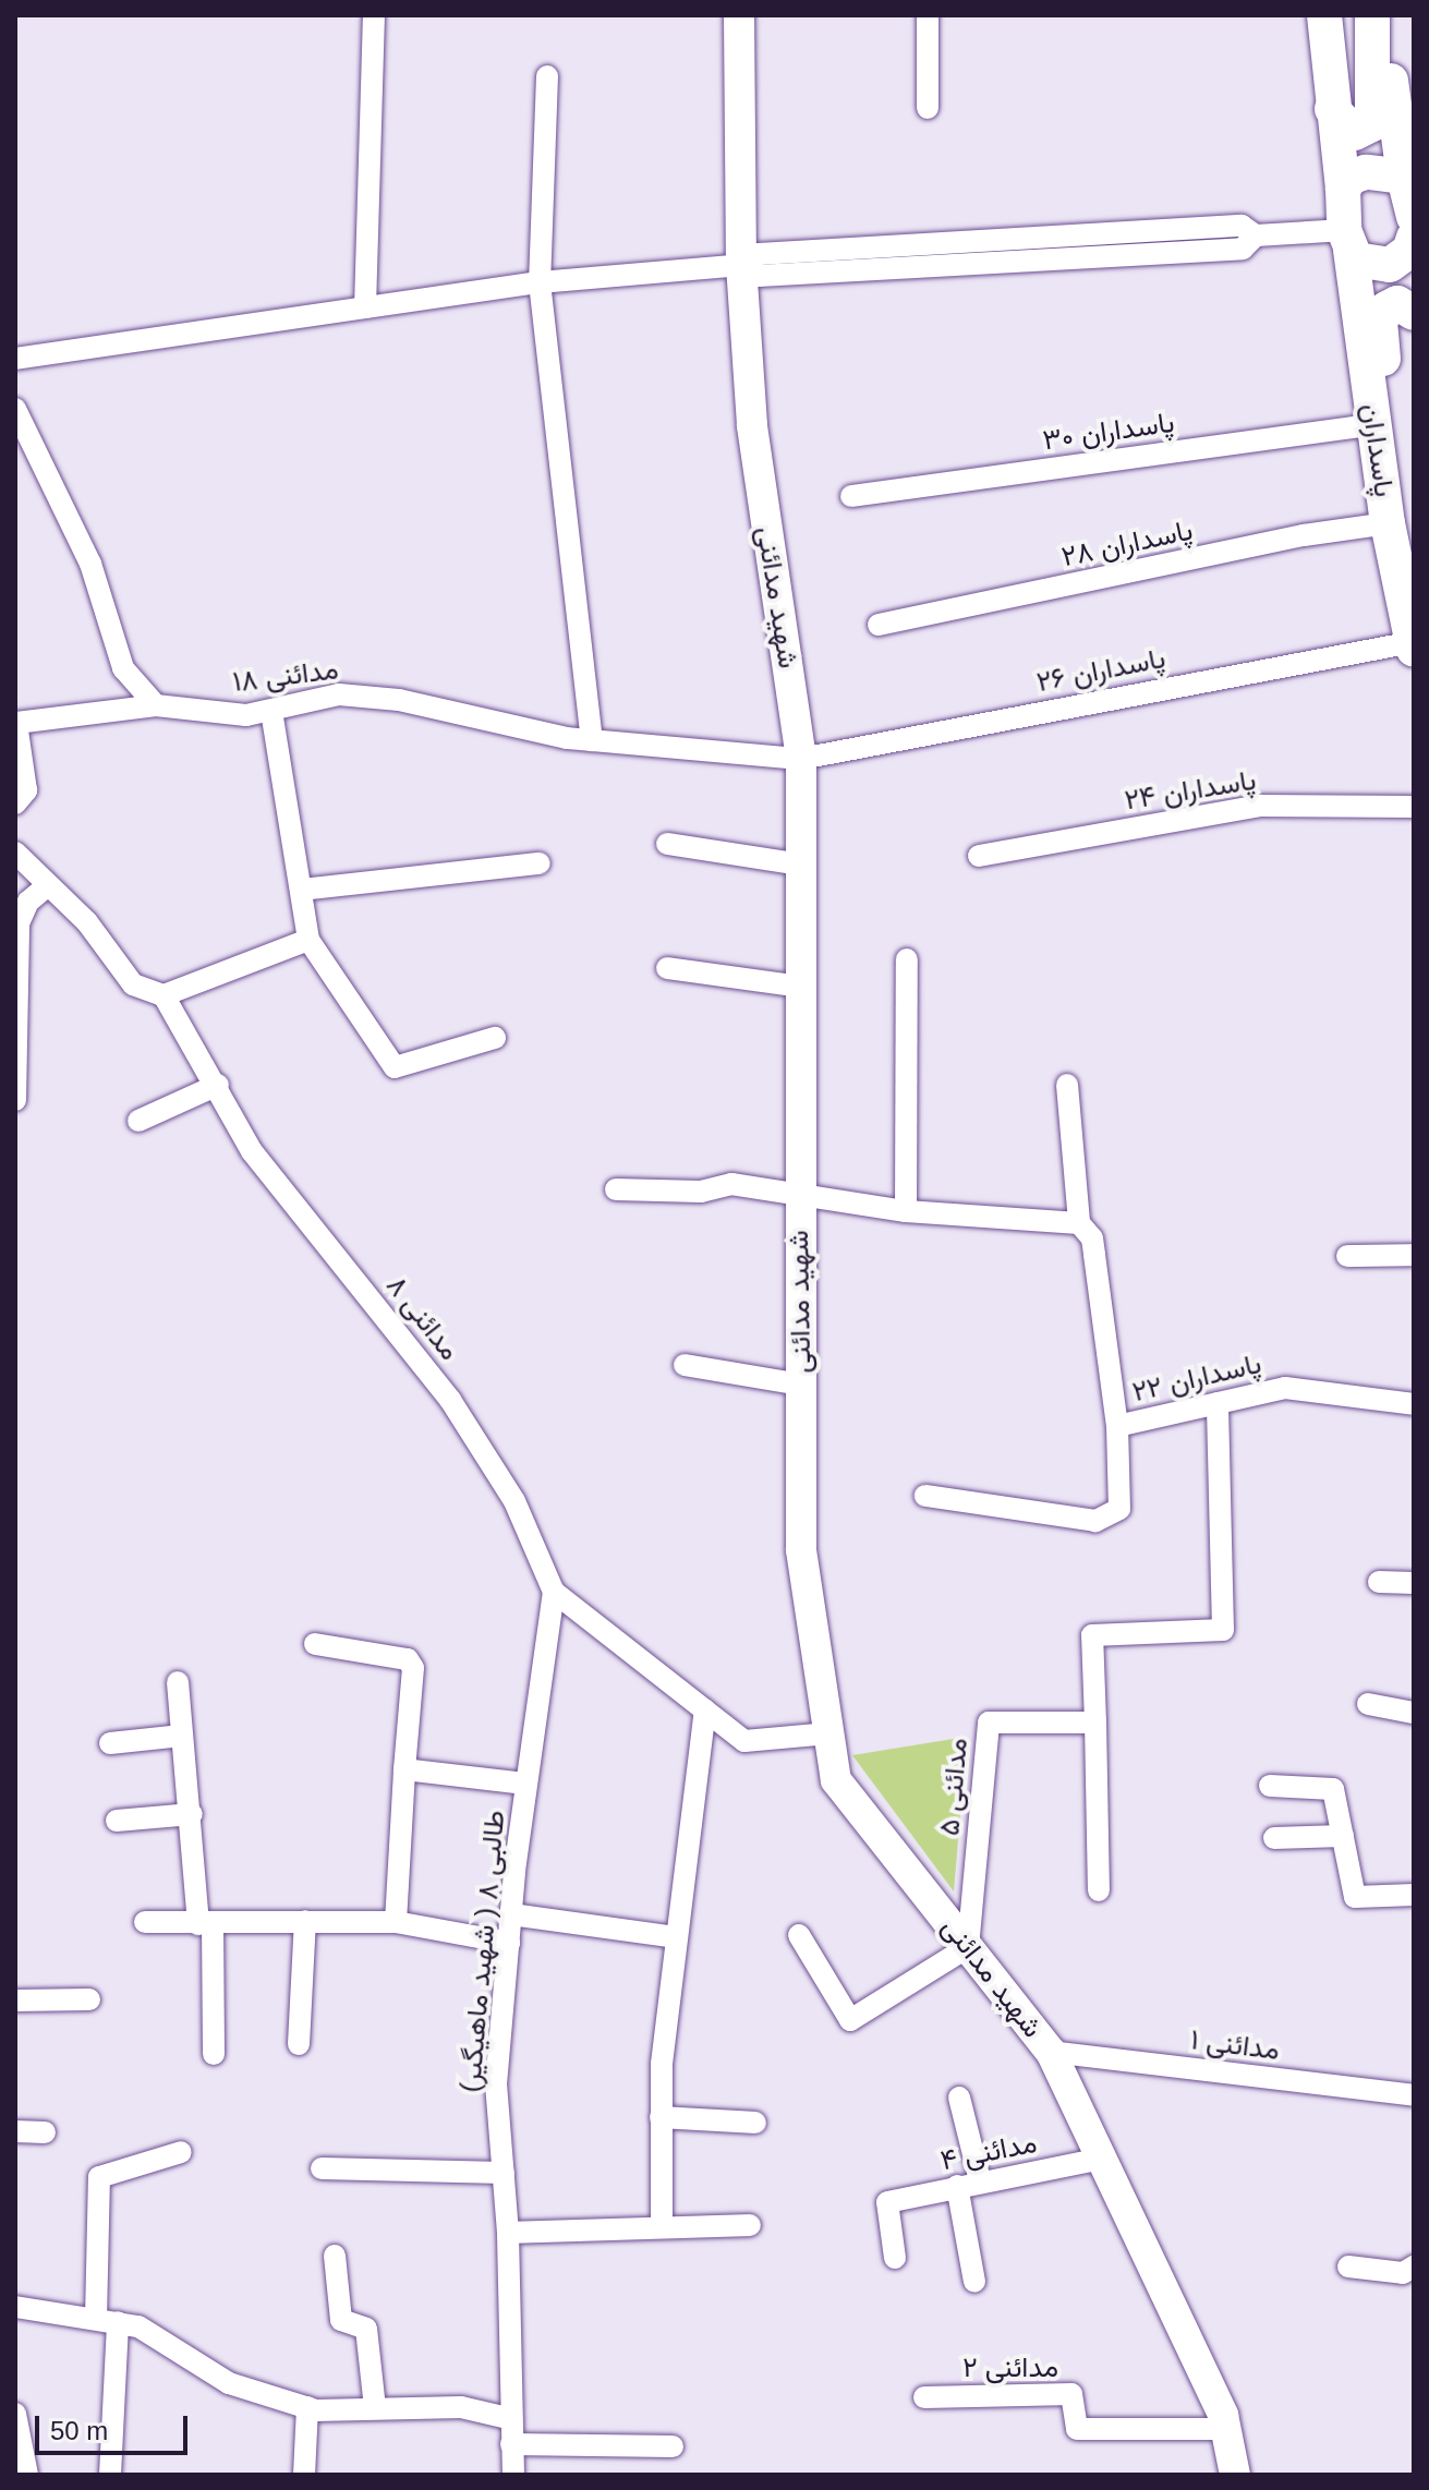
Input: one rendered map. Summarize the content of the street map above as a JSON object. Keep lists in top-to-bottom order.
{
  "streets": {
    "main road": ["پاسداران"],
    "street": [
      "پاسداران ۳۰",
      "پاسداران ۲۸",
      "شهید مدائنی",
      "پاسداران ۲۶",
      "مدائنی ۱۸",
      "پاسداران ۲۴",
      "مدائنی ۸",
      "پاسداران ۲۲",
      "مدائنی ۵",
      "طالبی ۸ ( شهید ماهیگیر)",
      "مدائنی ۱",
      "مدائنی ۴",
      "مدائنی ۲"
    ]
  },
  "crossings": [
    ["پاسداران ۳۰", "پاسداران"],
    ["پاسداران", "پاسداران ۲۸"],
    ["پاسداران", "پاسداران ۲۶"],
    ["شهید مدائنی", "پاسداران ۲۶"],
    ["شهید مدائنی", "مدائنی ۱۸"],
    ["شهید مدائنی", "مدائنی ۸"],
    ["شهید مدائنی", "مدائنی ۵"],
    ["شهید مدائنی", "مدائنی ۱"],
    ["شهید مدائنی", "مدائنی ۴"],
    ["شهید مدائنی", "مدائنی ۲"],
    ["پاسداران ۲۶", "مدائنی ۱۸"],
    ["مدائنی ۸", "طالبی ۸ ( شهید ماهیگیر)"]
  ],
  "scale_bar": "50 m"
}
